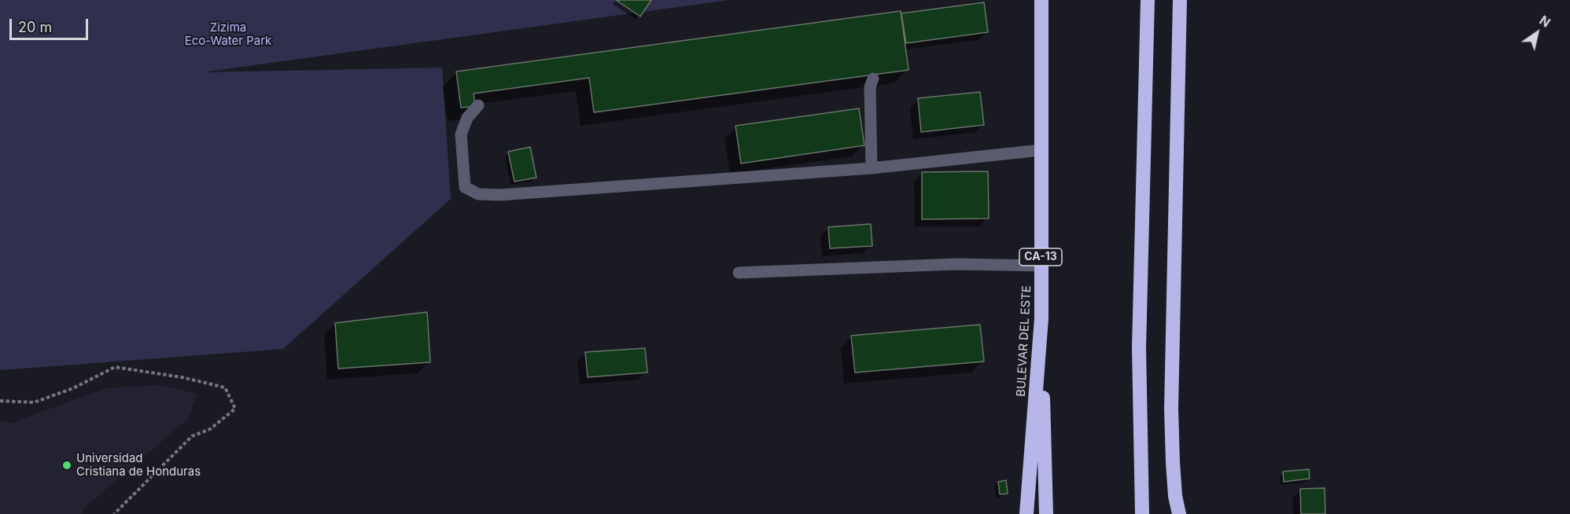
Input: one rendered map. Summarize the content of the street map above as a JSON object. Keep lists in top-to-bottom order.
{
  "streets": {
    "highway": ["CA-13", "BULEVAR DEL ESTE"]
  },
  "parks": ["Zizima Eco-Water Park"],
  "places": ["Universidad Cristiana de Honduras"],
  "scale_bar": "20 m",
  "north": "top right"
}
